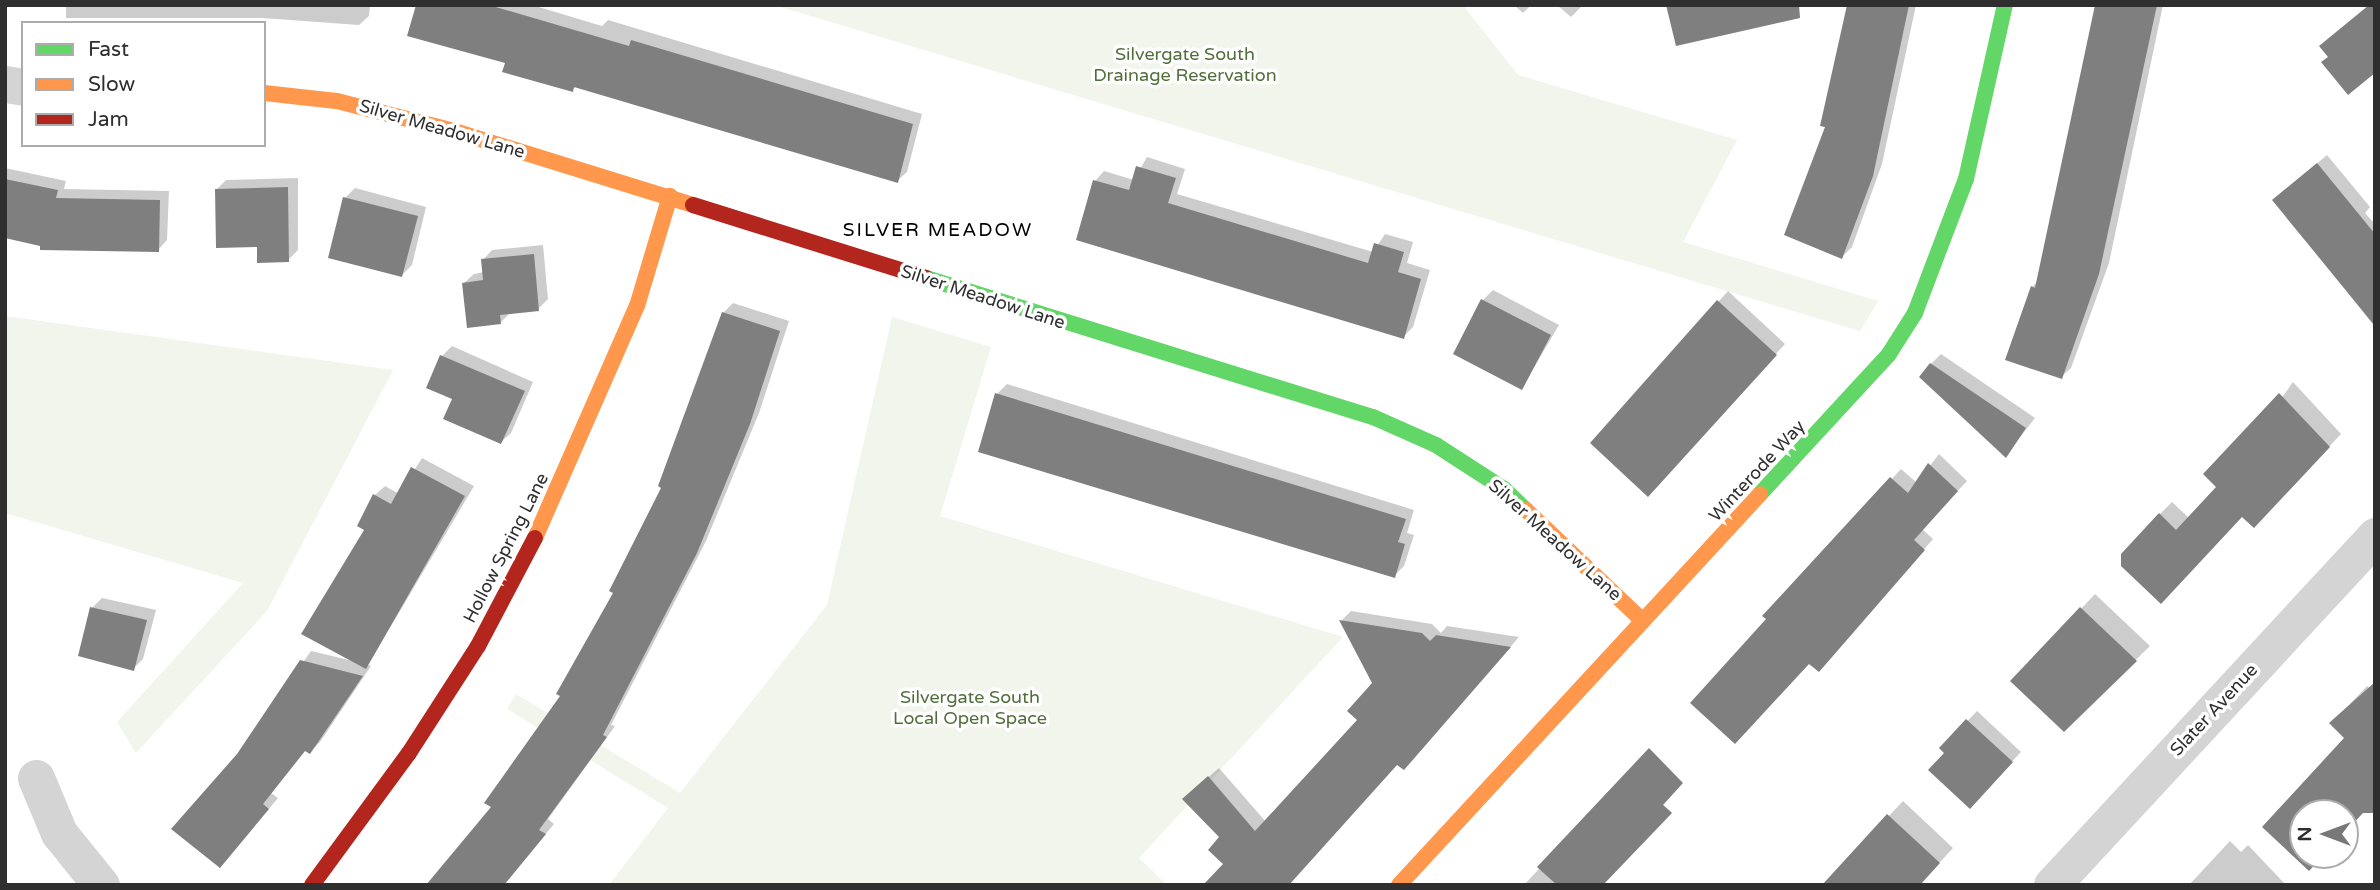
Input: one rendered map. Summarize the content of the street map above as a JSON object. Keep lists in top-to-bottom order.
{
  "streets": {
    "street": [
      "Silver Meadow Lane",
      "Winterode Way",
      "Hollow Spring Lane",
      "Slater Avenue"
    ]
  },
  "crossings": [
    ["Silver Meadow Lane", "Winterode Way"],
    ["Silver Meadow Lane", "Hollow Spring Lane"]
  ],
  "districts": ["SILVER MEADOW"],
  "parks": ["Silvergate South Drainage Reservation", "Silvergate South Local Open Space"],
  "legend": ["Fast", "Slow", "Jam"],
  "north": "left"
}
